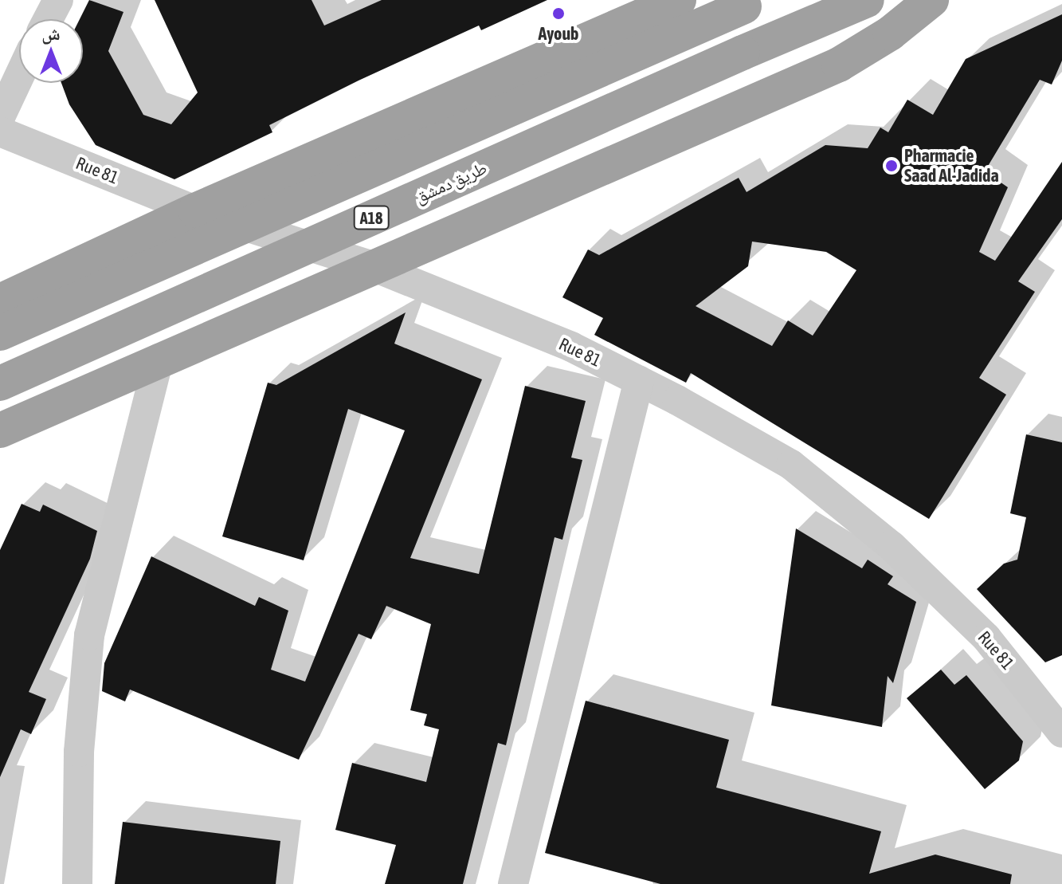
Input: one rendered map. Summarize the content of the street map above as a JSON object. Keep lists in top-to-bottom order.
{
  "streets": {
    "highway": ["طريق دمشق", "A18"],
    "street": ["Rue 81"]
  },
  "places": ["Ayoub", "Pharmacie Saad Al-Jadida"],
  "north": "top"
}
